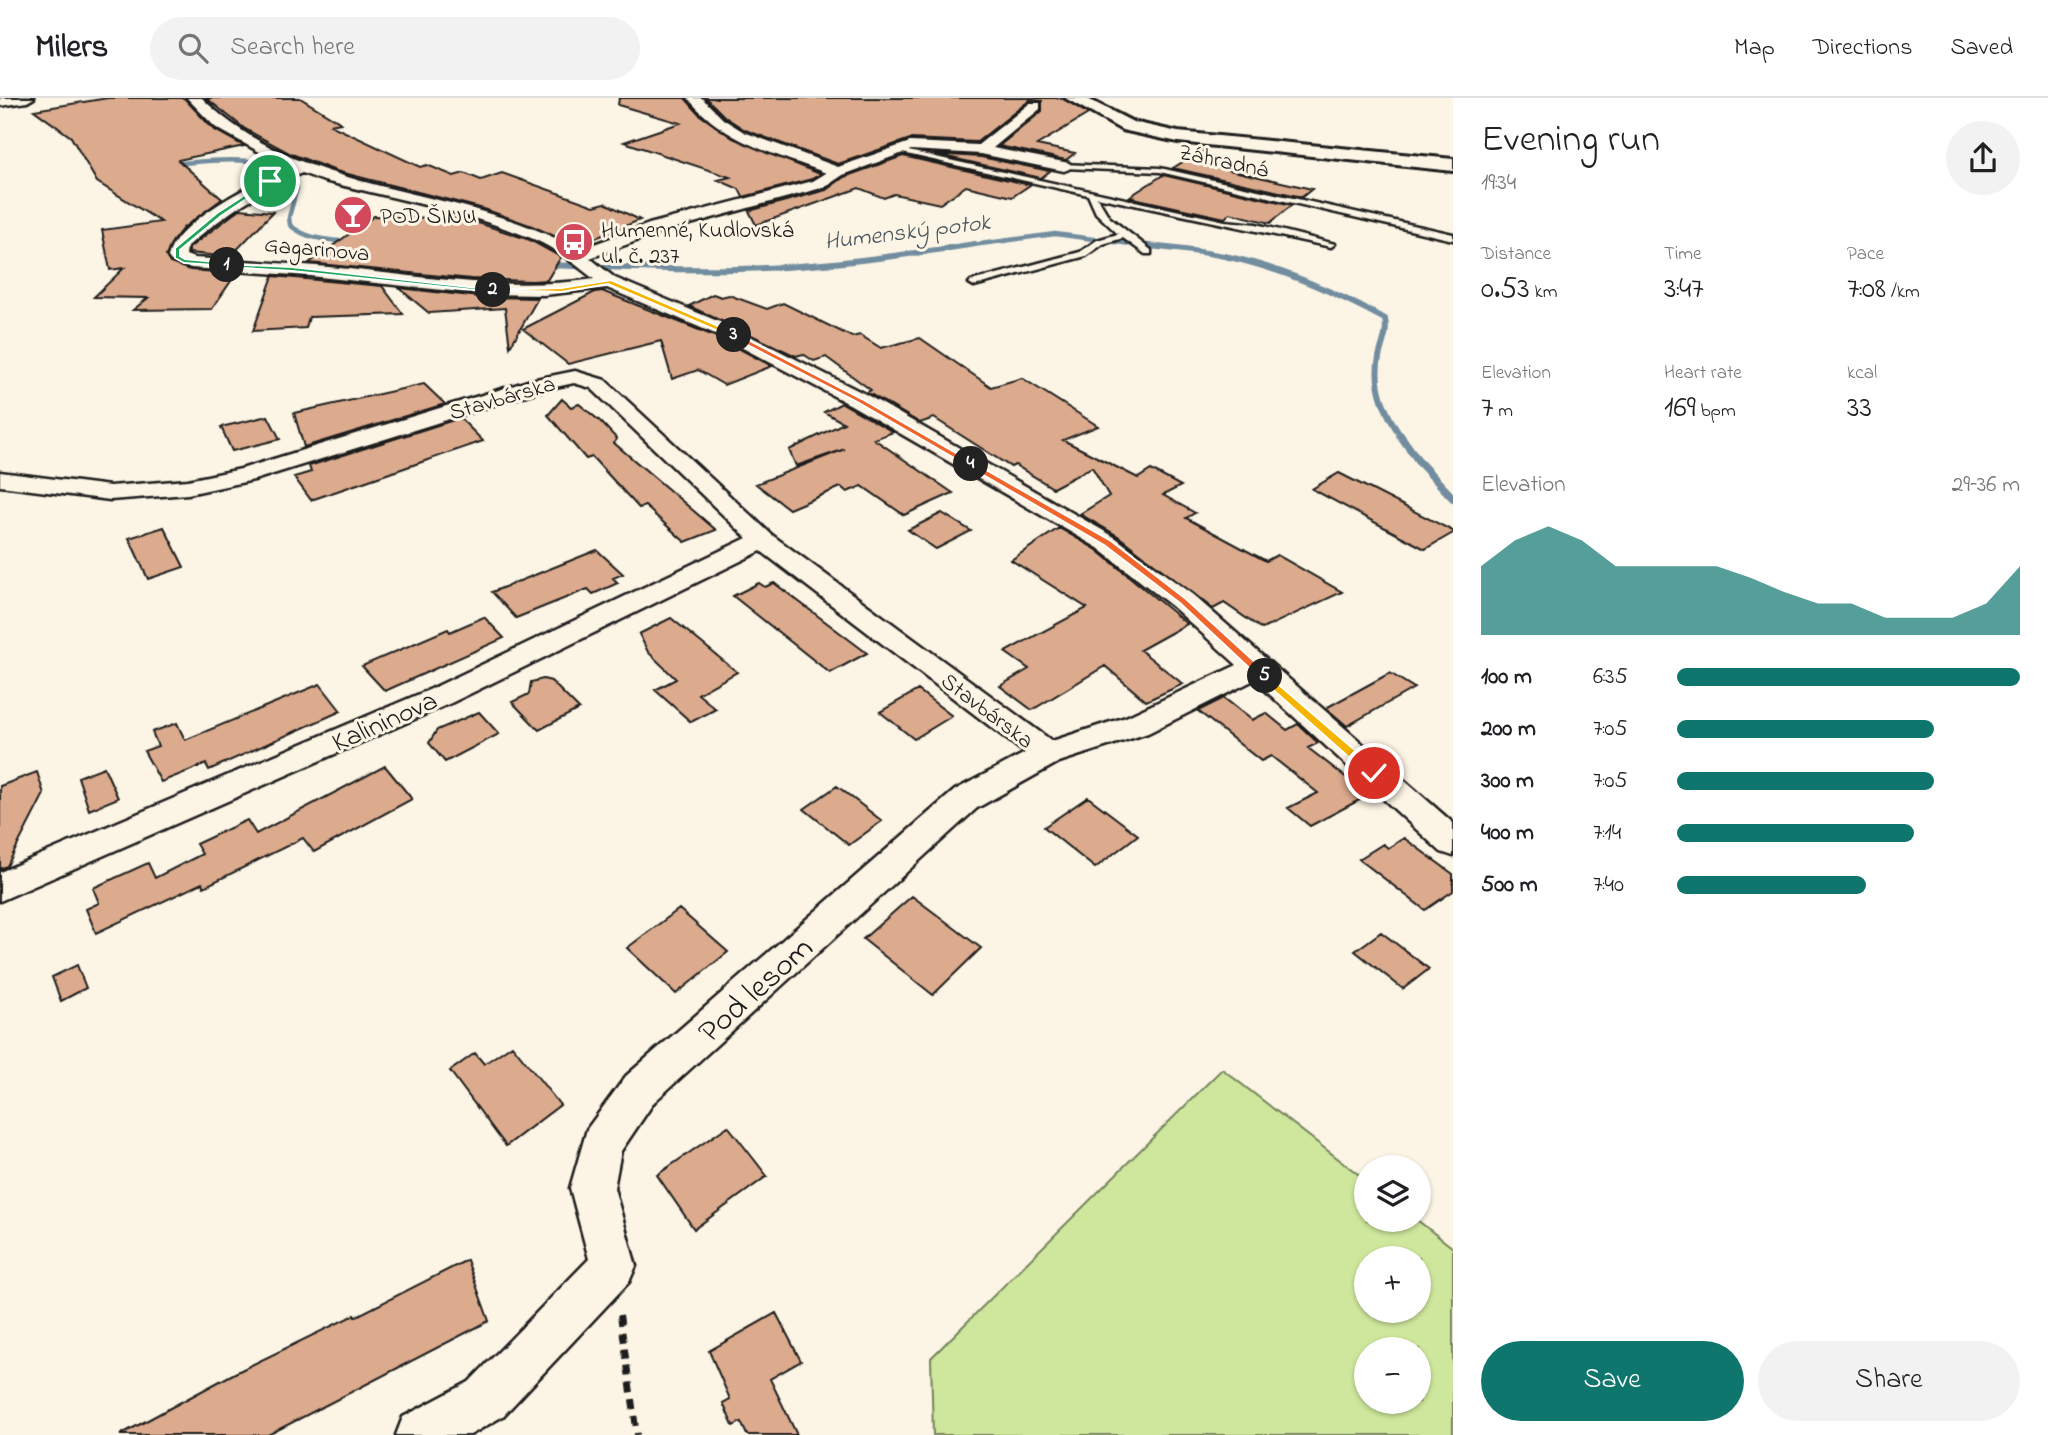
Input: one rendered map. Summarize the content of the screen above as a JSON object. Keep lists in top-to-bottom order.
{
  "streets": {
    "street": [
      "Záhradná",
      "Gagarinova",
      "Stavbárska",
      "Kalininova",
      "Pod lesom"
    ]
  },
  "crossings": [
    ["Záhradná", "Gagarinova"],
    ["Stavbárska", "Kalininova"],
    ["Stavbárska", "Pod lesom"]
  ],
  "water": ["Humenský potok"],
  "places": {
    "bar": ["POD ŠINU"],
    "bus stop": ["Humenné, Kudlovská ul. č. 237"]
  },
  "page": {
    "header": "Milers",
    "search": "Search here",
    "nav": ["Map", "Directions", "Saved"],
    "heading": ["Evening run", "19:34"],
    "stats": [
      ["Distance", "0.53 km"],
      ["Time", "3:47"],
      ["Pace", "7:08 /km"],
      ["Elevation", "7 m"],
      ["Heart rate", "169 bpm"],
      ["kcal", "33"]
    ],
    "pins": [
      "1",
      "2",
      "3",
      "4",
      "5"
    ],
    "chart": ["Elevation", "29–36 m"],
    "list": [
      {
        "name": "100 m",
        "note": "6:35"
      },
      {
        "name": "200 m",
        "note": "7:05"
      },
      {
        "name": "300 m",
        "note": "7:05"
      },
      {
        "name": "400 m",
        "note": "7:14"
      },
      {
        "name": "500 m",
        "note": "7:40"
      }
    ],
    "map_buttons": ["+", "−"],
    "buttons": ["Save", "Share"]
  }
}
